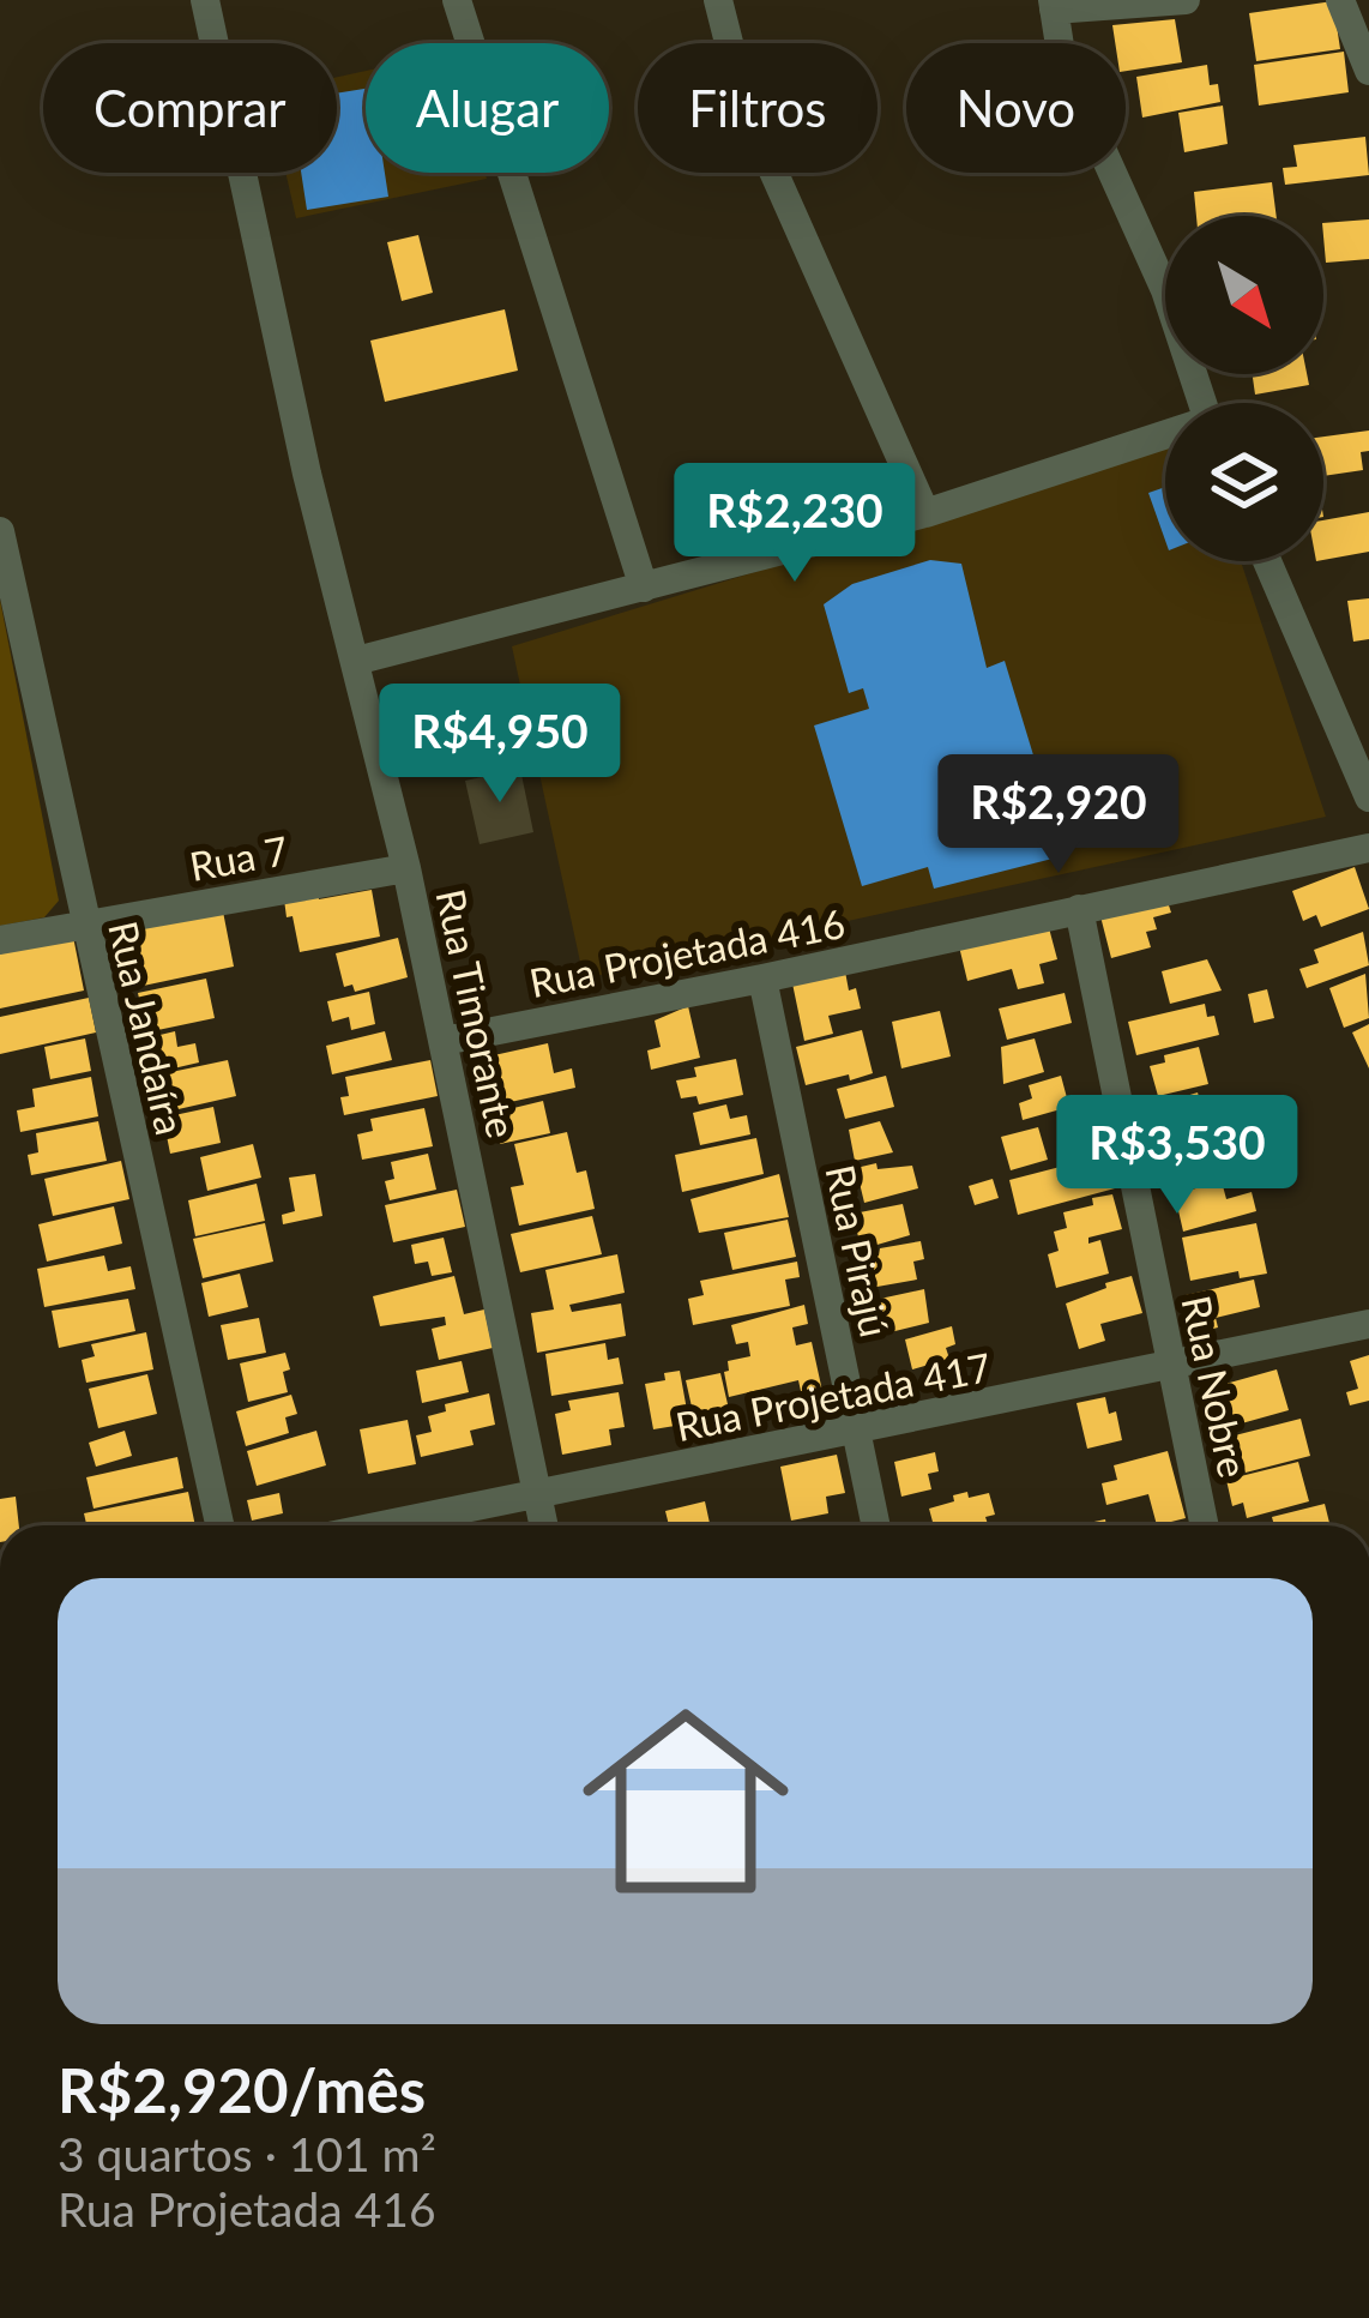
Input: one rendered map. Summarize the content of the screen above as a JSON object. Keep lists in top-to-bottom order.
{
  "streets": {
    "street": [
      "Rua 7",
      "Rua Projetada 416",
      "Rua Timorante",
      "Rua Jandaíra",
      "Rua Pirajú",
      "Rua Nobre",
      "Rua Projetada 417"
    ]
  },
  "crossings": [
    ["Rua 7", "Rua Timorante"],
    ["Rua 7", "Rua Jandaíra"],
    ["Rua Projetada 416", "Rua Timorante"],
    ["Rua Projetada 416", "Rua Pirajú"],
    ["Rua Projetada 416", "Rua Nobre"],
    ["Rua Timorante", "Rua Projetada 417"],
    ["Rua Pirajú", "Rua Projetada 417"],
    ["Rua Nobre", "Rua Projetada 417"]
  ],
  "north": "bottom right",
  "page": {
    "chip": [
      "Comprar",
      "Alugar",
      "Filtros",
      "Novo"
    ],
    "price": [
      "R$2,230",
      "R$4,950",
      "R$2,920",
      "R$3,530"
    ],
    "list": [
      {
        "name": "R$2,920/mês",
        "note": "3 quartos · 101 m² · Rua Projetada 416"
      }
    ]
  }
}
